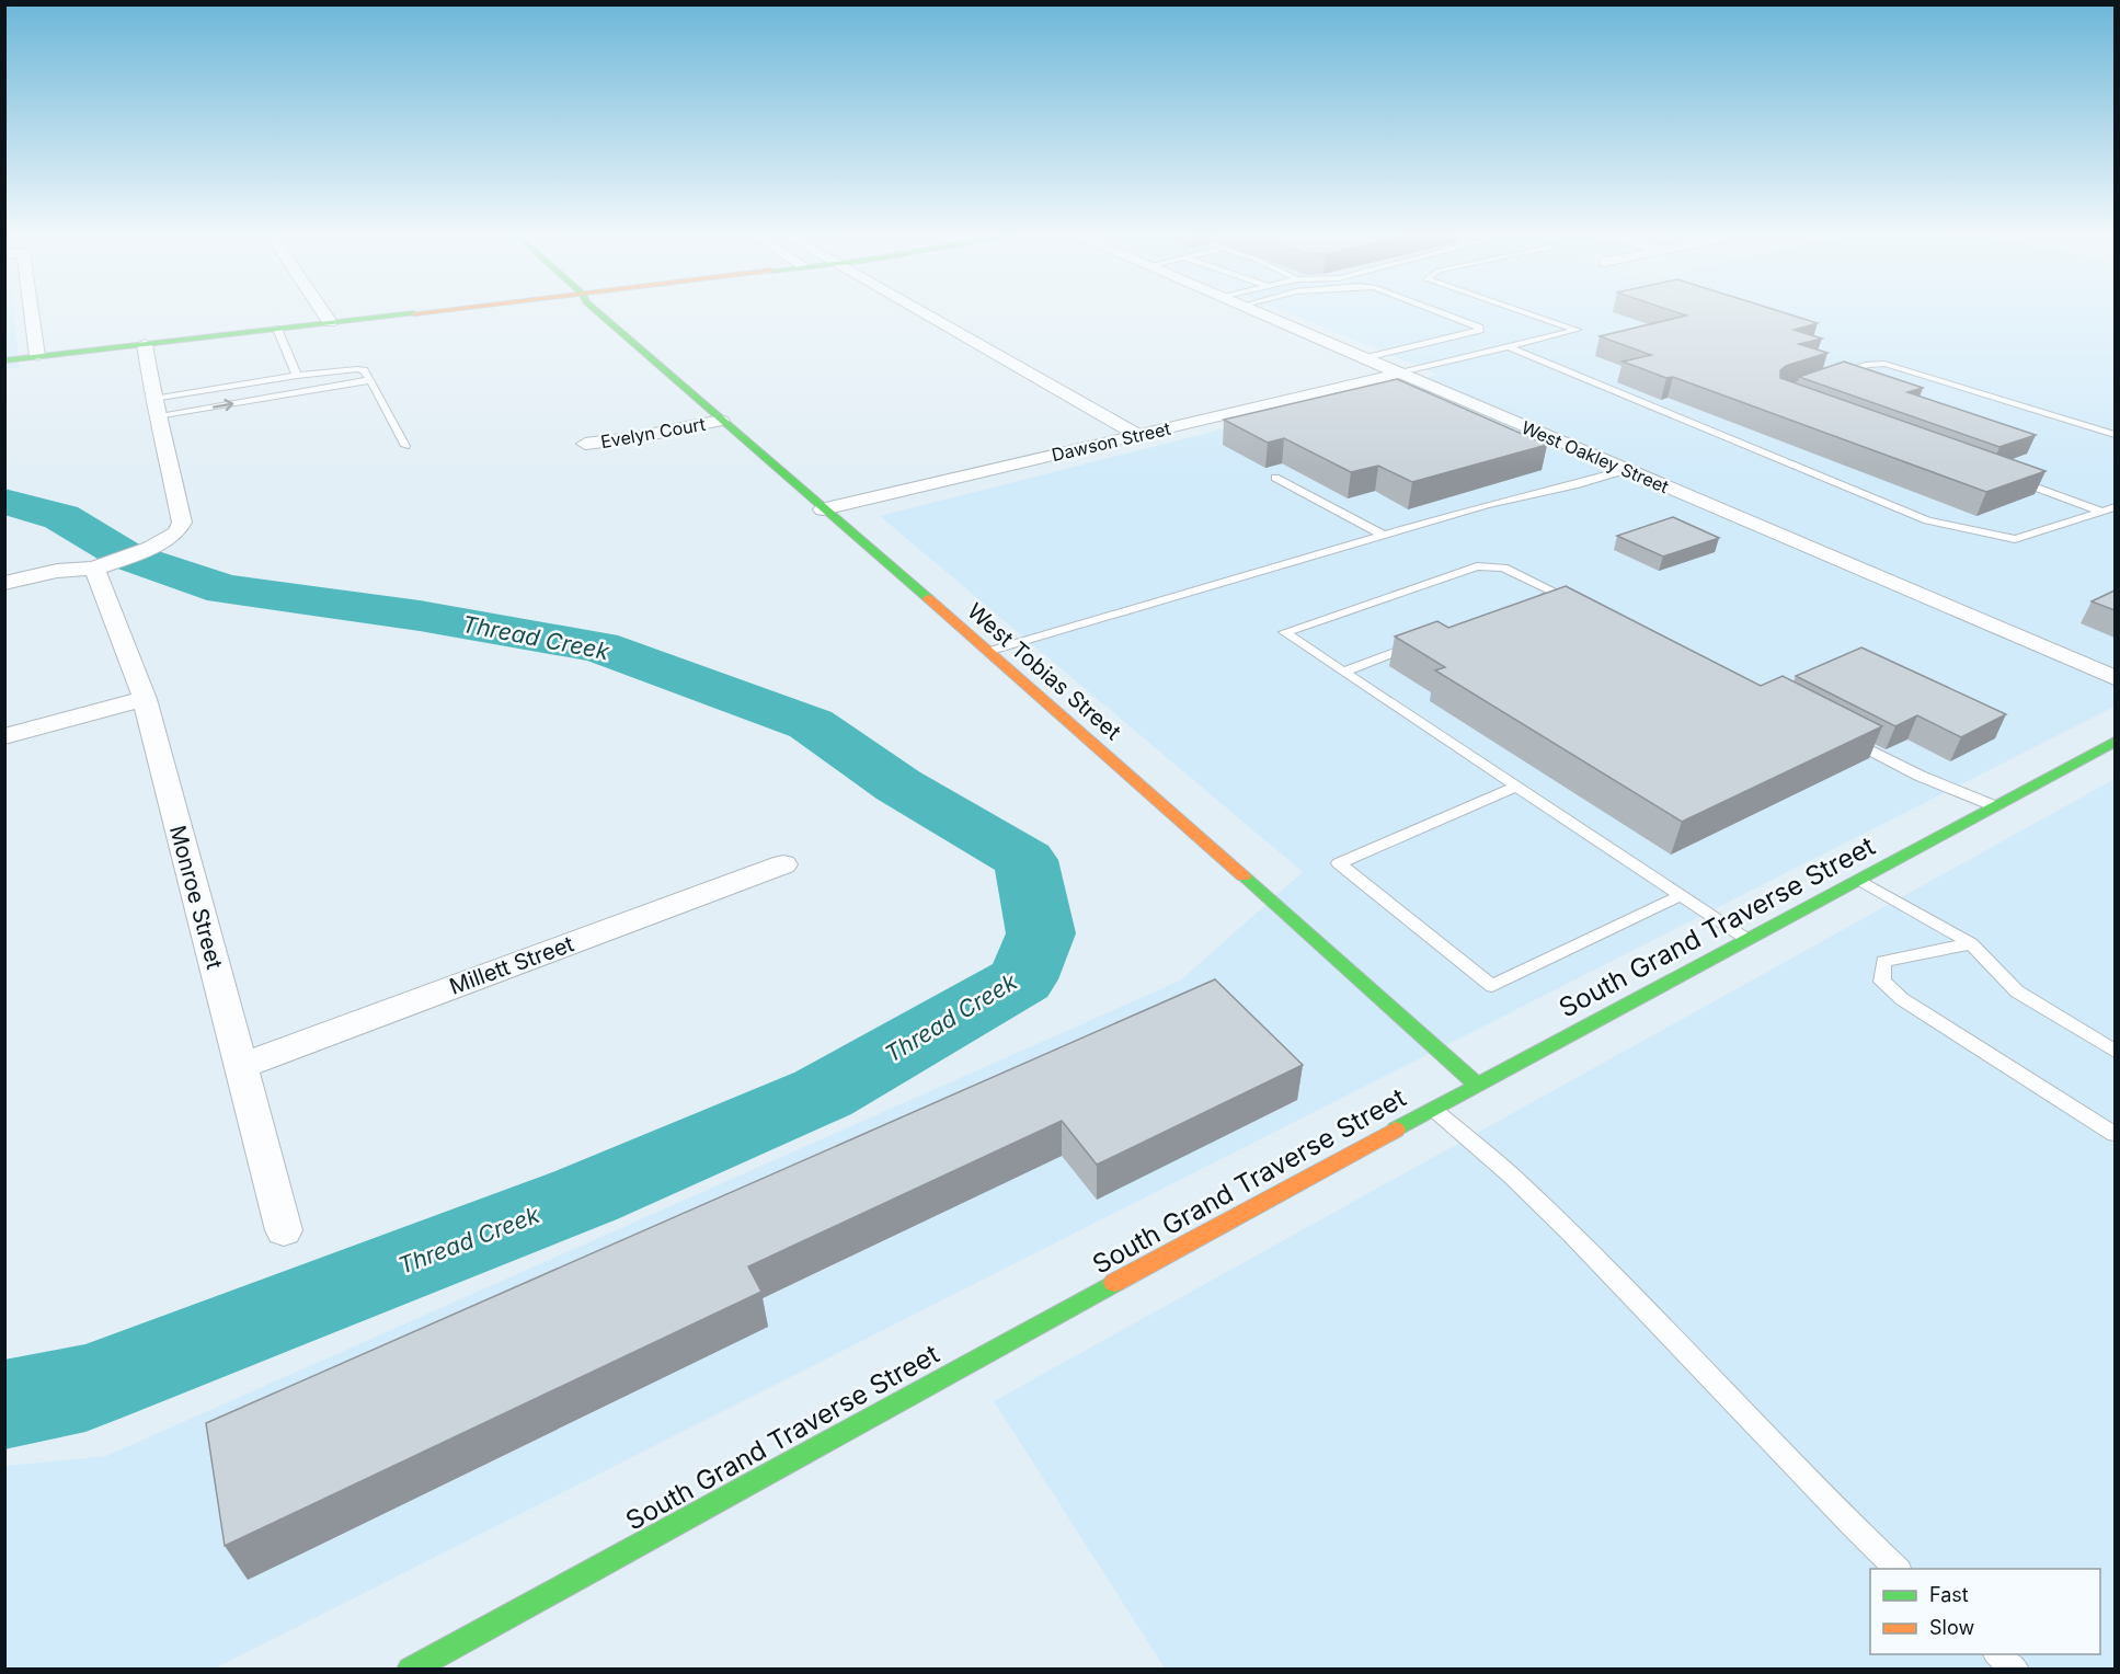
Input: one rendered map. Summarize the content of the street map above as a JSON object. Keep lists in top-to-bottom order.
{
  "streets": {
    "main road": ["West Tobias Street", "South Grand Traverse Street"],
    "street": [
      "Evelyn Court",
      "Dawson Street",
      "West Oakley Street",
      "Monroe Street",
      "Millett Street"
    ]
  },
  "crossings": [
    ["Evelyn Court", "West Tobias Street"],
    ["Dawson Street", "West Oakley Street"],
    ["Dawson Street", "West Tobias Street"],
    ["West Tobias Street", "South Grand Traverse Street"],
    ["Monroe Street", "Millett Street"]
  ],
  "water": ["Thread Creek"],
  "legend": ["Fast", "Slow"]
}
